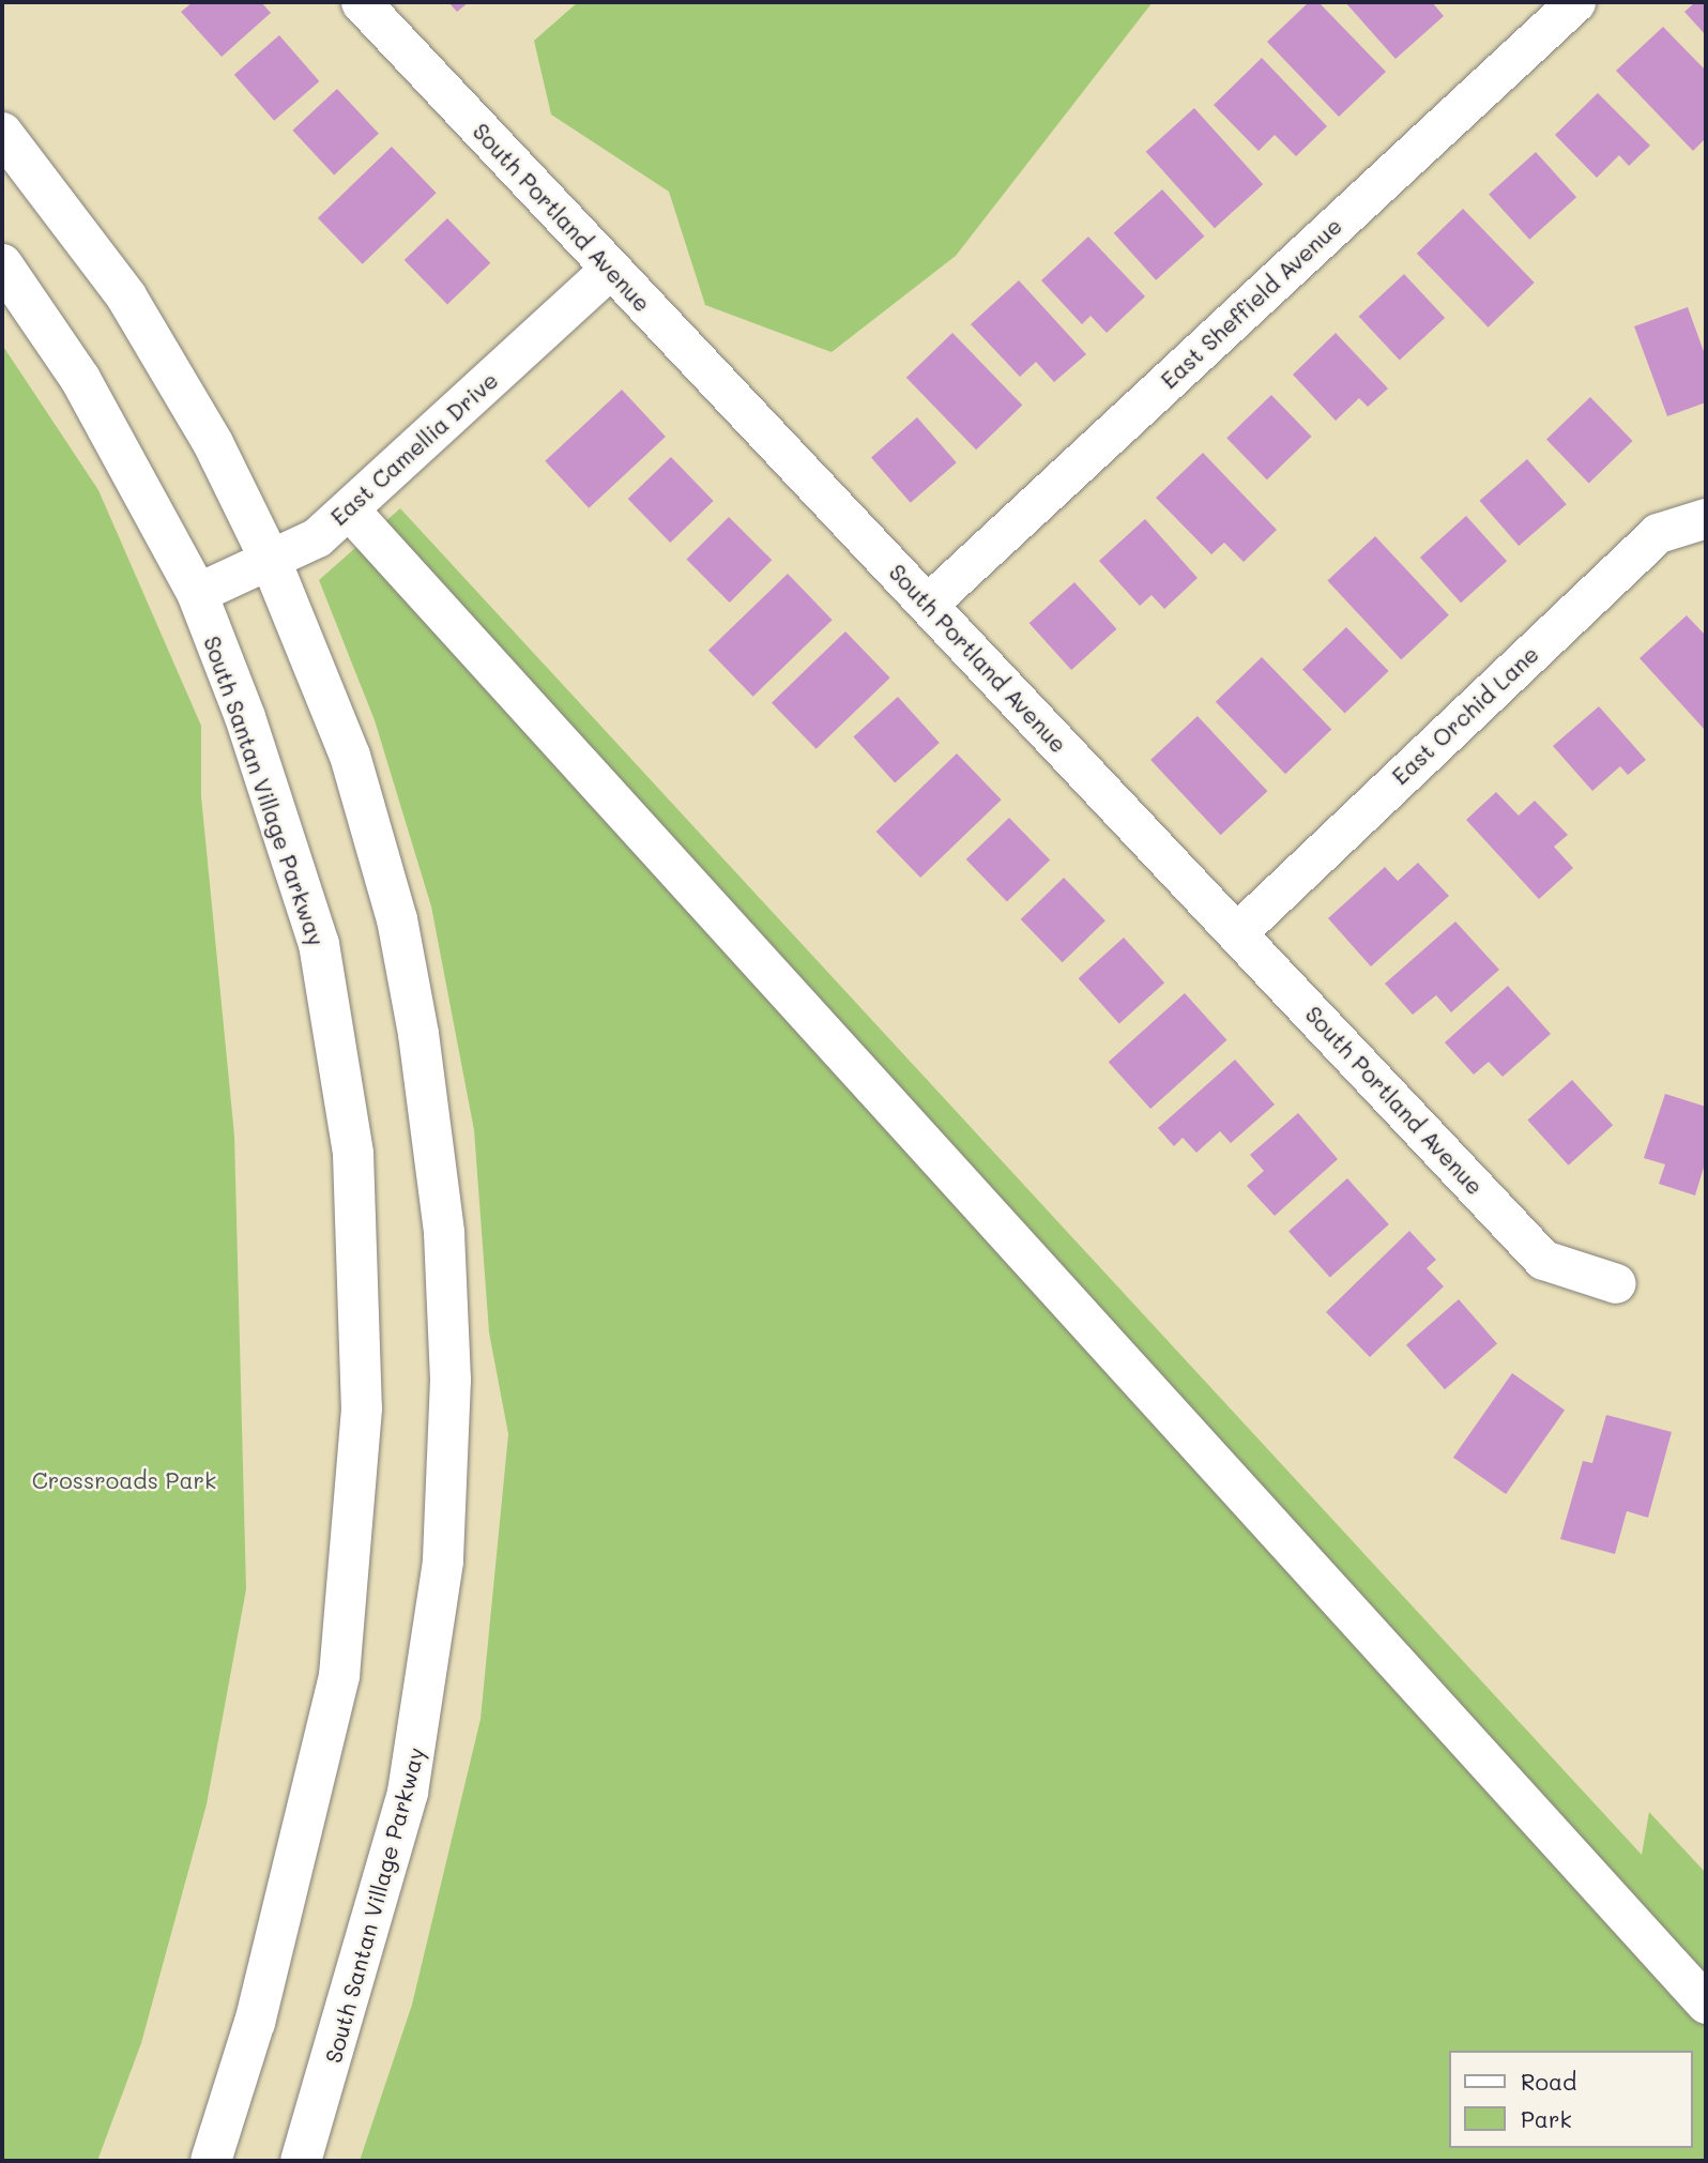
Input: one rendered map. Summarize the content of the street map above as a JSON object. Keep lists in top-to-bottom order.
{
  "streets": {
    "main road": ["South Santan Village Parkway"],
    "street": [
      "South Portland Avenue",
      "East Sheffield Avenue",
      "East Camellia Drive",
      "East Orchid Lane"
    ]
  },
  "crossings": [
    ["South Portland Avenue", "East Sheffield Avenue"],
    ["South Portland Avenue", "East Camellia Drive"],
    ["South Portland Avenue", "East Orchid Lane"],
    ["East Camellia Drive", "South Santan Village Parkway"]
  ],
  "parks": ["Crossroads Park"],
  "legend": ["Road", "Park"]
}
